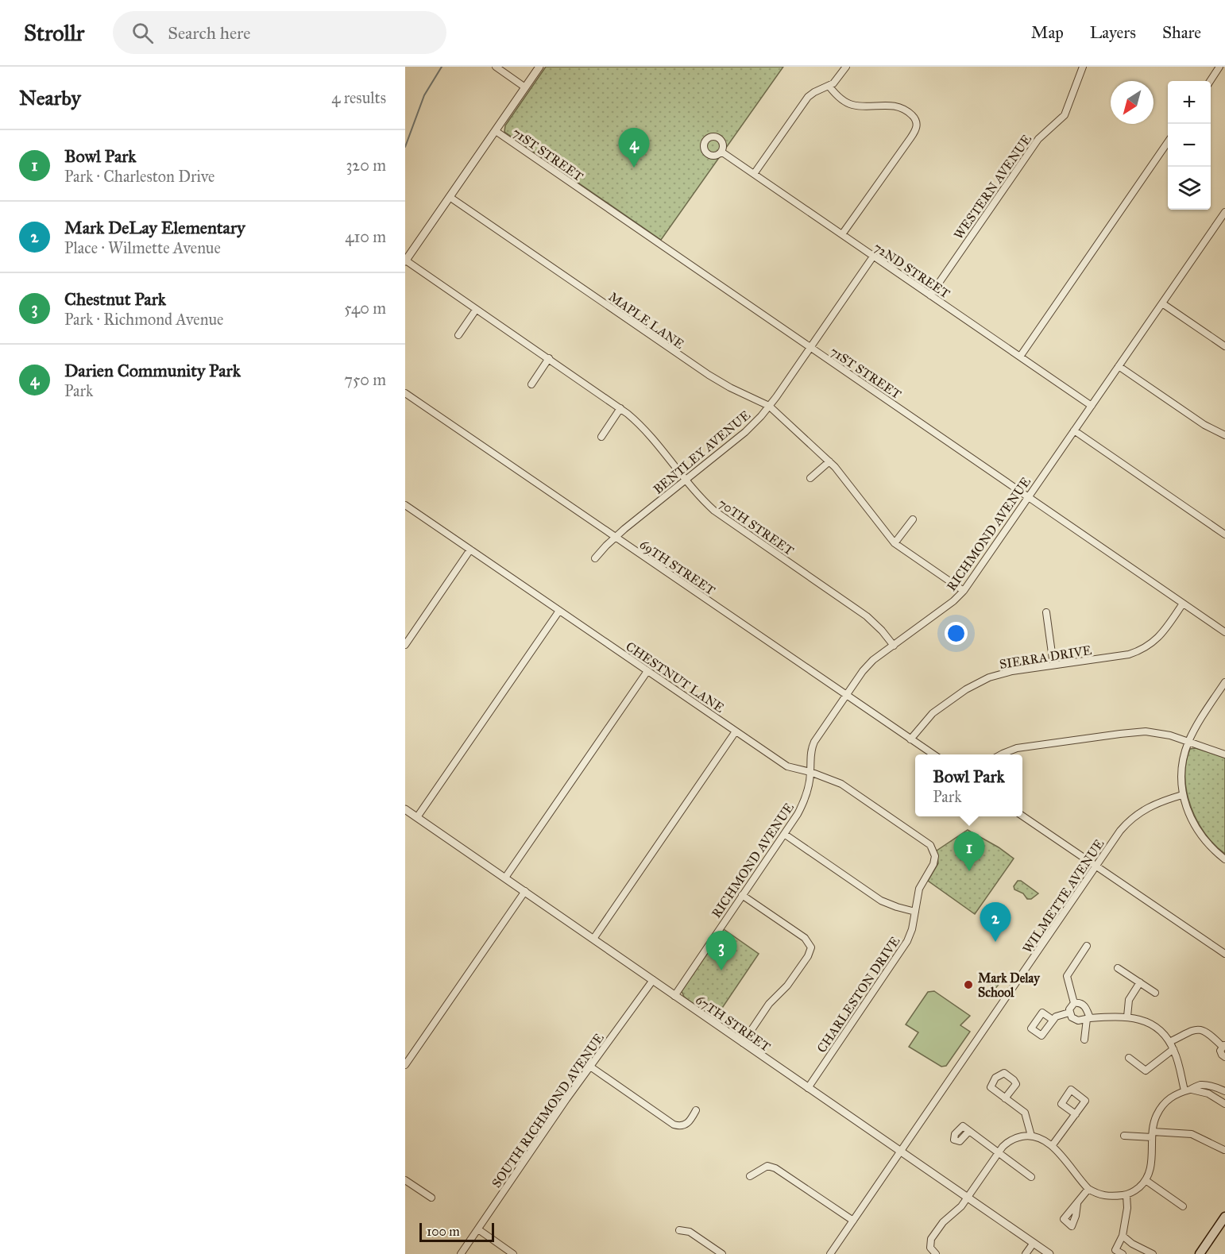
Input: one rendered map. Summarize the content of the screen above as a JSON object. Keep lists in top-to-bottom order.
{
  "streets": {
    "street": [
      "71ST STREET",
      "WESTERN AVENUE",
      "72ND STREET",
      "MAPLE LANE",
      "BENTLEY AVENUE",
      "70TH STREET",
      "RICHMOND AVENUE",
      "69TH STREET",
      "SIERRA DRIVE",
      "CHESTNUT LANE",
      "WILMETTE AVENUE",
      "CHARLESTON DRIVE",
      "67TH STREET",
      "SOUTH RICHMOND AVENUE"
    ]
  },
  "crossings": [
    ["71ST STREET", "BENTLEY AVENUE"],
    ["71ST STREET", "RICHMOND AVENUE"],
    ["71ST STREET", "SIERRA DRIVE"],
    ["WESTERN AVENUE", "72ND STREET"],
    ["72ND STREET", "BENTLEY AVENUE"],
    ["72ND STREET", "RICHMOND AVENUE"],
    ["MAPLE LANE", "BENTLEY AVENUE"],
    ["MAPLE LANE", "RICHMOND AVENUE"],
    ["BENTLEY AVENUE", "70TH STREET"],
    ["BENTLEY AVENUE", "69TH STREET"],
    ["70TH STREET", "RICHMOND AVENUE"],
    ["RICHMOND AVENUE", "69TH STREET"],
    ["RICHMOND AVENUE", "CHESTNUT LANE"],
    ["RICHMOND AVENUE", "67TH STREET"],
    ["69TH STREET", "SIERRA DRIVE"],
    ["CHESTNUT LANE", "CHARLESTON DRIVE"],
    ["WILMETTE AVENUE", "67TH STREET"],
    ["CHARLESTON DRIVE", "67TH STREET"],
    ["67TH STREET", "SOUTH RICHMOND AVENUE"]
  ],
  "places": ["Mark Delay School"],
  "scale_bar": "100 m",
  "north": "bottom left",
  "page": {
    "header": "Strollr",
    "search": "Search here",
    "nav": ["Map", "Layers", "Share"],
    "heading": ["Nearby", "4 results"],
    "map_buttons": ["+", "−"],
    "pins": [
      "4",
      "1",
      "2",
      "3"
    ],
    "list": [
      {
        "mark": "1",
        "name": "Bowl Park",
        "note": "Park · Charleston Drive",
        "value": "320 m"
      },
      {
        "mark": "2",
        "name": "Mark DeLay Elementary",
        "note": "Place · Wilmette Avenue",
        "value": "410 m"
      },
      {
        "mark": "3",
        "name": "Chestnut Park",
        "note": "Park · Richmond Avenue",
        "value": "540 m"
      },
      {
        "mark": "4",
        "name": "Darien Community Park",
        "note": "Park",
        "value": "750 m"
      }
    ],
    "popup": ["Bowl Park", "Park"],
    "scale": "100 m"
  }
}
